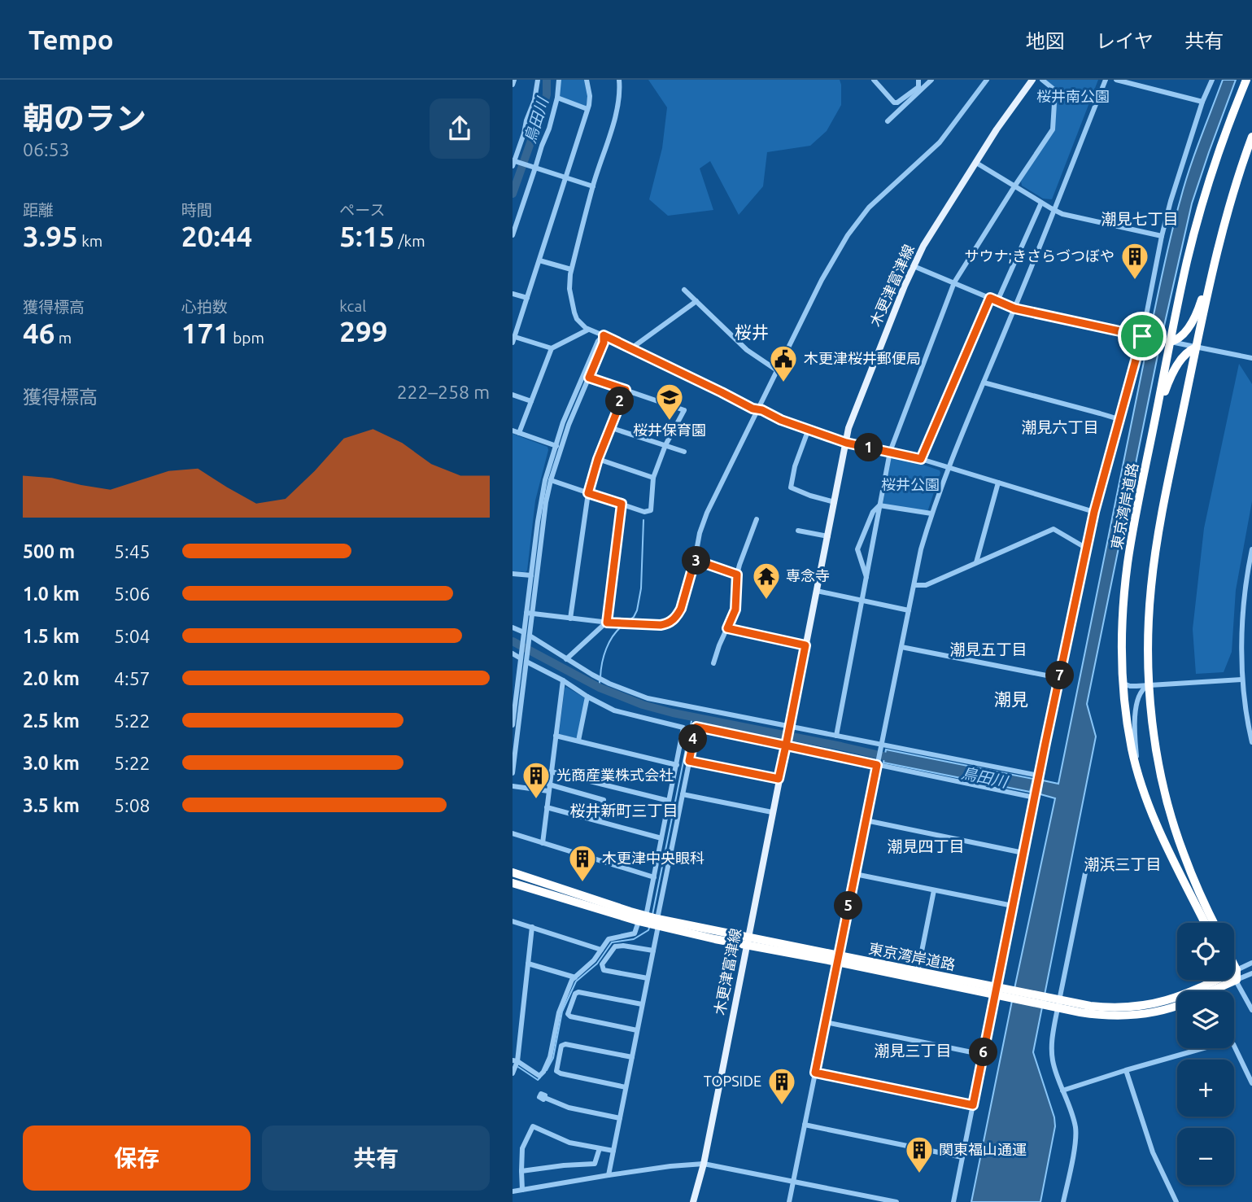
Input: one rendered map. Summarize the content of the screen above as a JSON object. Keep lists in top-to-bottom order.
{
  "streets": {
    "highway": ["東京湾岸道路"],
    "main road": ["木更津富津線"]
  },
  "crossings": [
    ["木更津富津線", "東京湾岸道路"]
  ],
  "districts": [
    "潮見七丁目",
    "桜井",
    "潮見六丁目",
    "潮見五丁目",
    "潮見",
    "桜井新町三丁目",
    "潮見四丁目",
    "潮浜三丁目",
    "潮見三丁目"
  ],
  "water": ["鳥田川"],
  "parks": ["桜井南公園", "桜井公園"],
  "places": {
    "building": [
      "サウナ;きさらづつぼや",
      "光商産業株式会社",
      "木更津中央眼科",
      "TOPSIDE",
      "関東福山通運"
    ],
    "public building": ["木更津桜井郵便局"],
    "school or university": ["桜井保育園"],
    "temple": ["専念寺"]
  },
  "page": {
    "header": "Tempo",
    "nav": ["地図", "レイヤ", "共有"],
    "heading": ["朝のラン", "06:53"],
    "stats": [
      ["距離", "3.95 km"],
      ["時間", "20:44"],
      ["ペース", "5:15 /km"],
      ["獲得標高", "46 m"],
      ["心拍数", "171 bpm"],
      ["kcal", "299"]
    ],
    "chart": ["獲得標高", "222–258 m"],
    "pins": [
      "2",
      "1",
      "3",
      "7",
      "4",
      "5",
      "6"
    ],
    "list": [
      {
        "name": "500 m",
        "note": "5:45"
      },
      {
        "name": "1.0 km",
        "note": "5:06"
      },
      {
        "name": "1.5 km",
        "note": "5:04"
      },
      {
        "name": "2.0 km",
        "note": "4:57"
      },
      {
        "name": "2.5 km",
        "note": "5:22"
      },
      {
        "name": "3.0 km",
        "note": "5:22"
      },
      {
        "name": "3.5 km",
        "note": "5:08"
      }
    ],
    "map_buttons": ["+", "−"],
    "buttons": ["保存", "共有"]
  }
}
